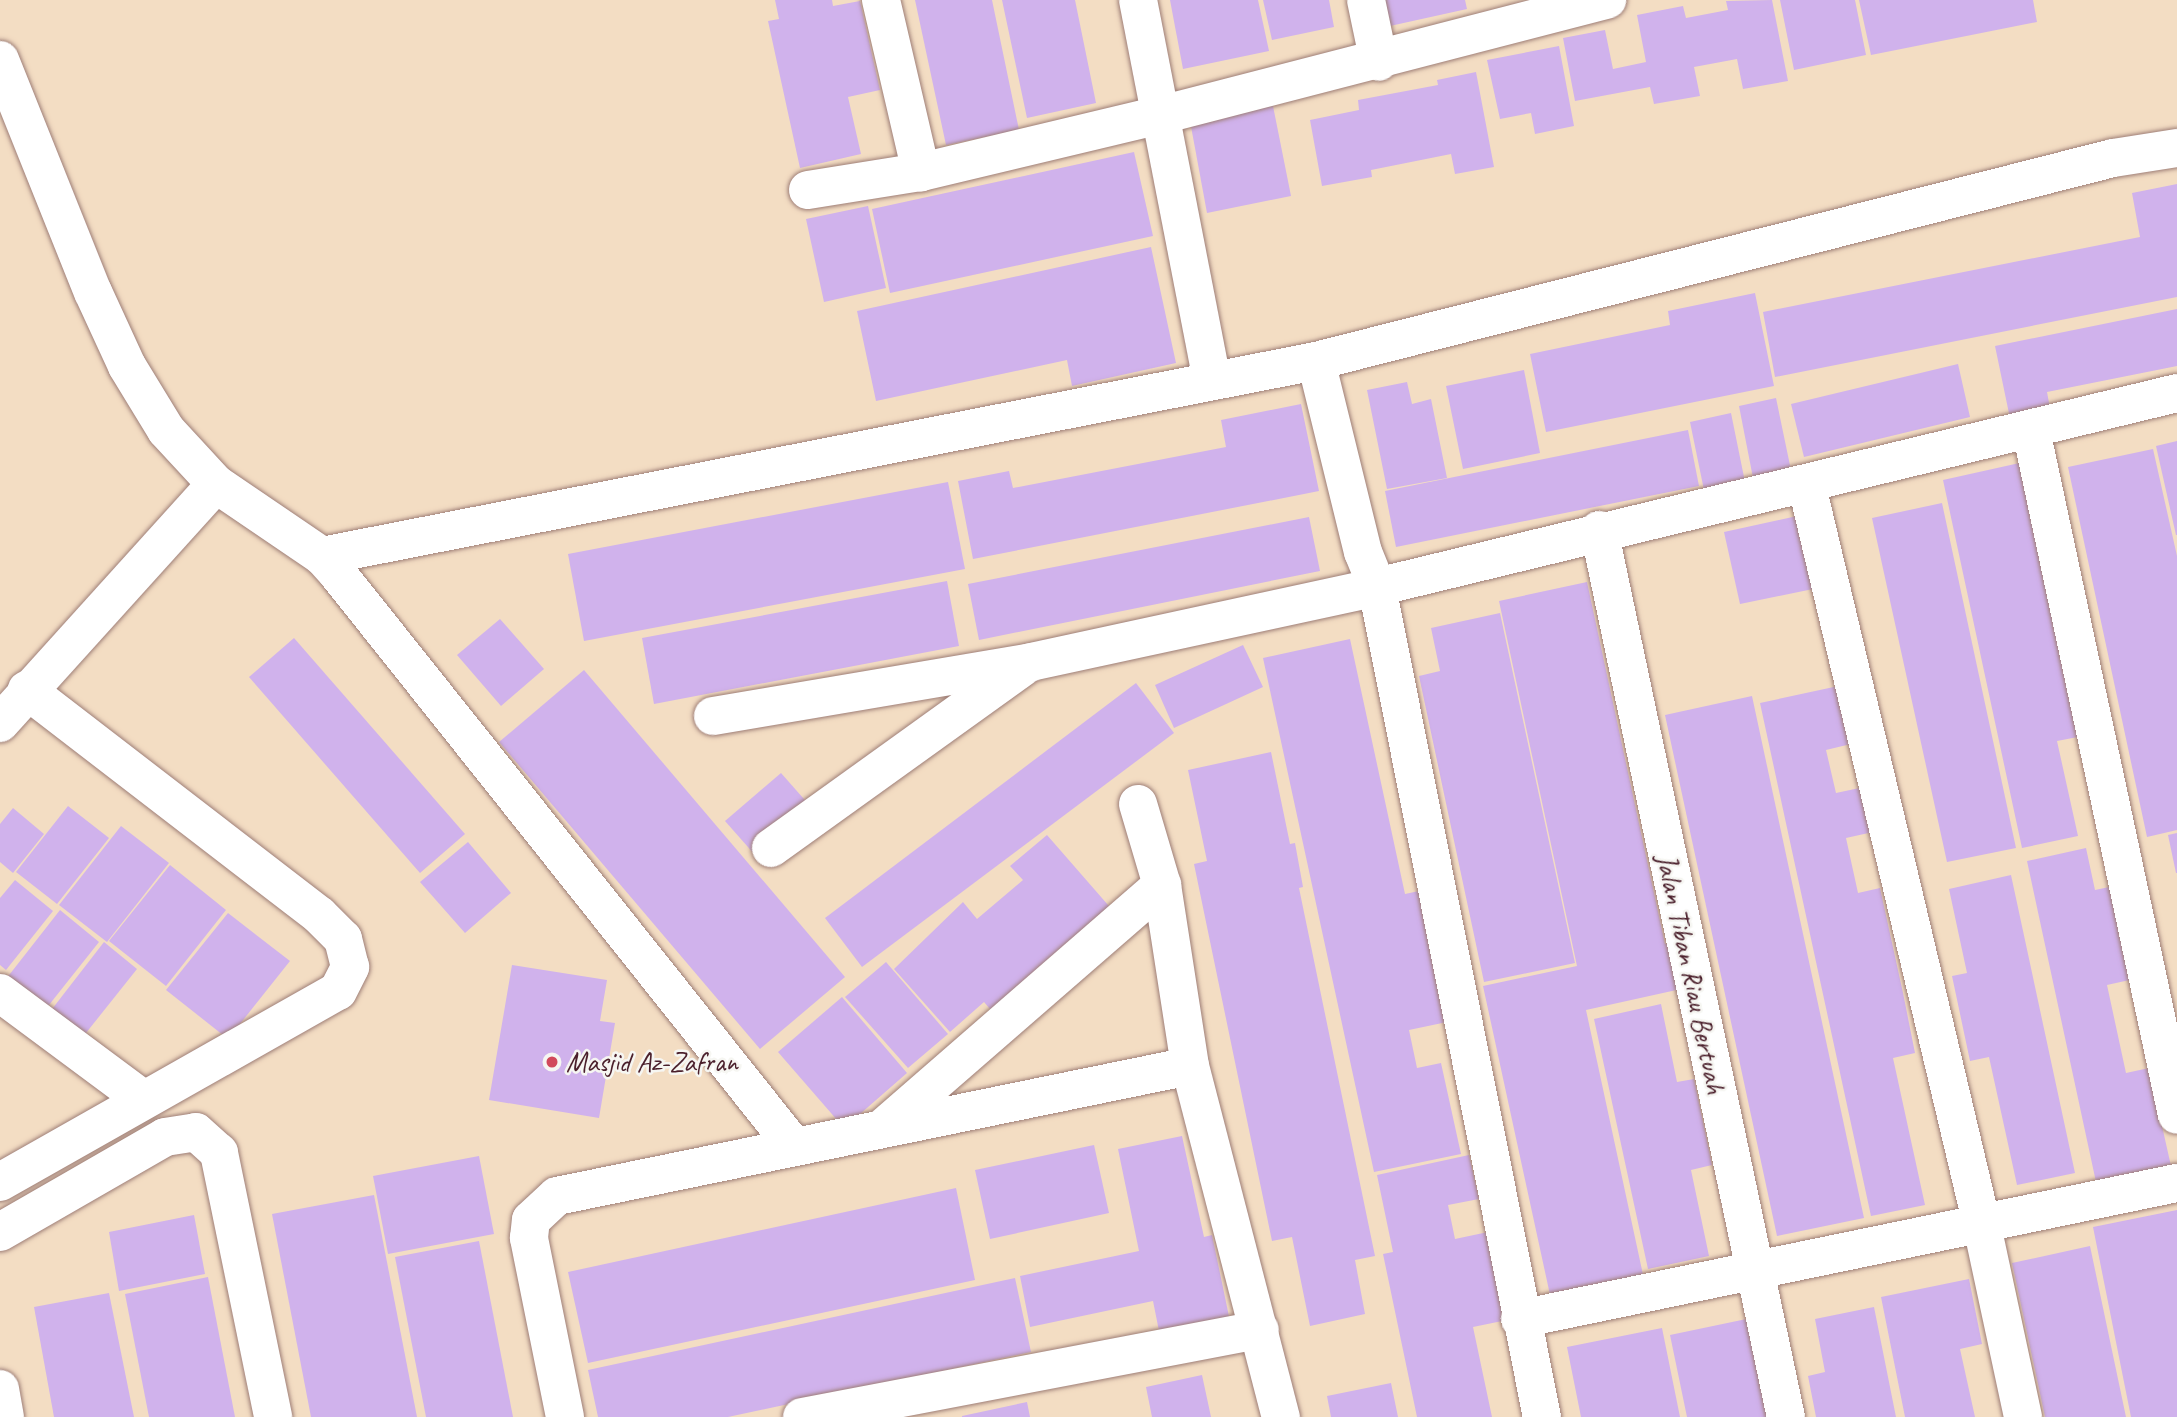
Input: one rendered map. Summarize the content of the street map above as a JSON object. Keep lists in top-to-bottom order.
{
  "streets": {
    "street": ["Jalan Tiban Riau Bertuah"]
  },
  "places": ["Masjid Az-Zafran"]
}
